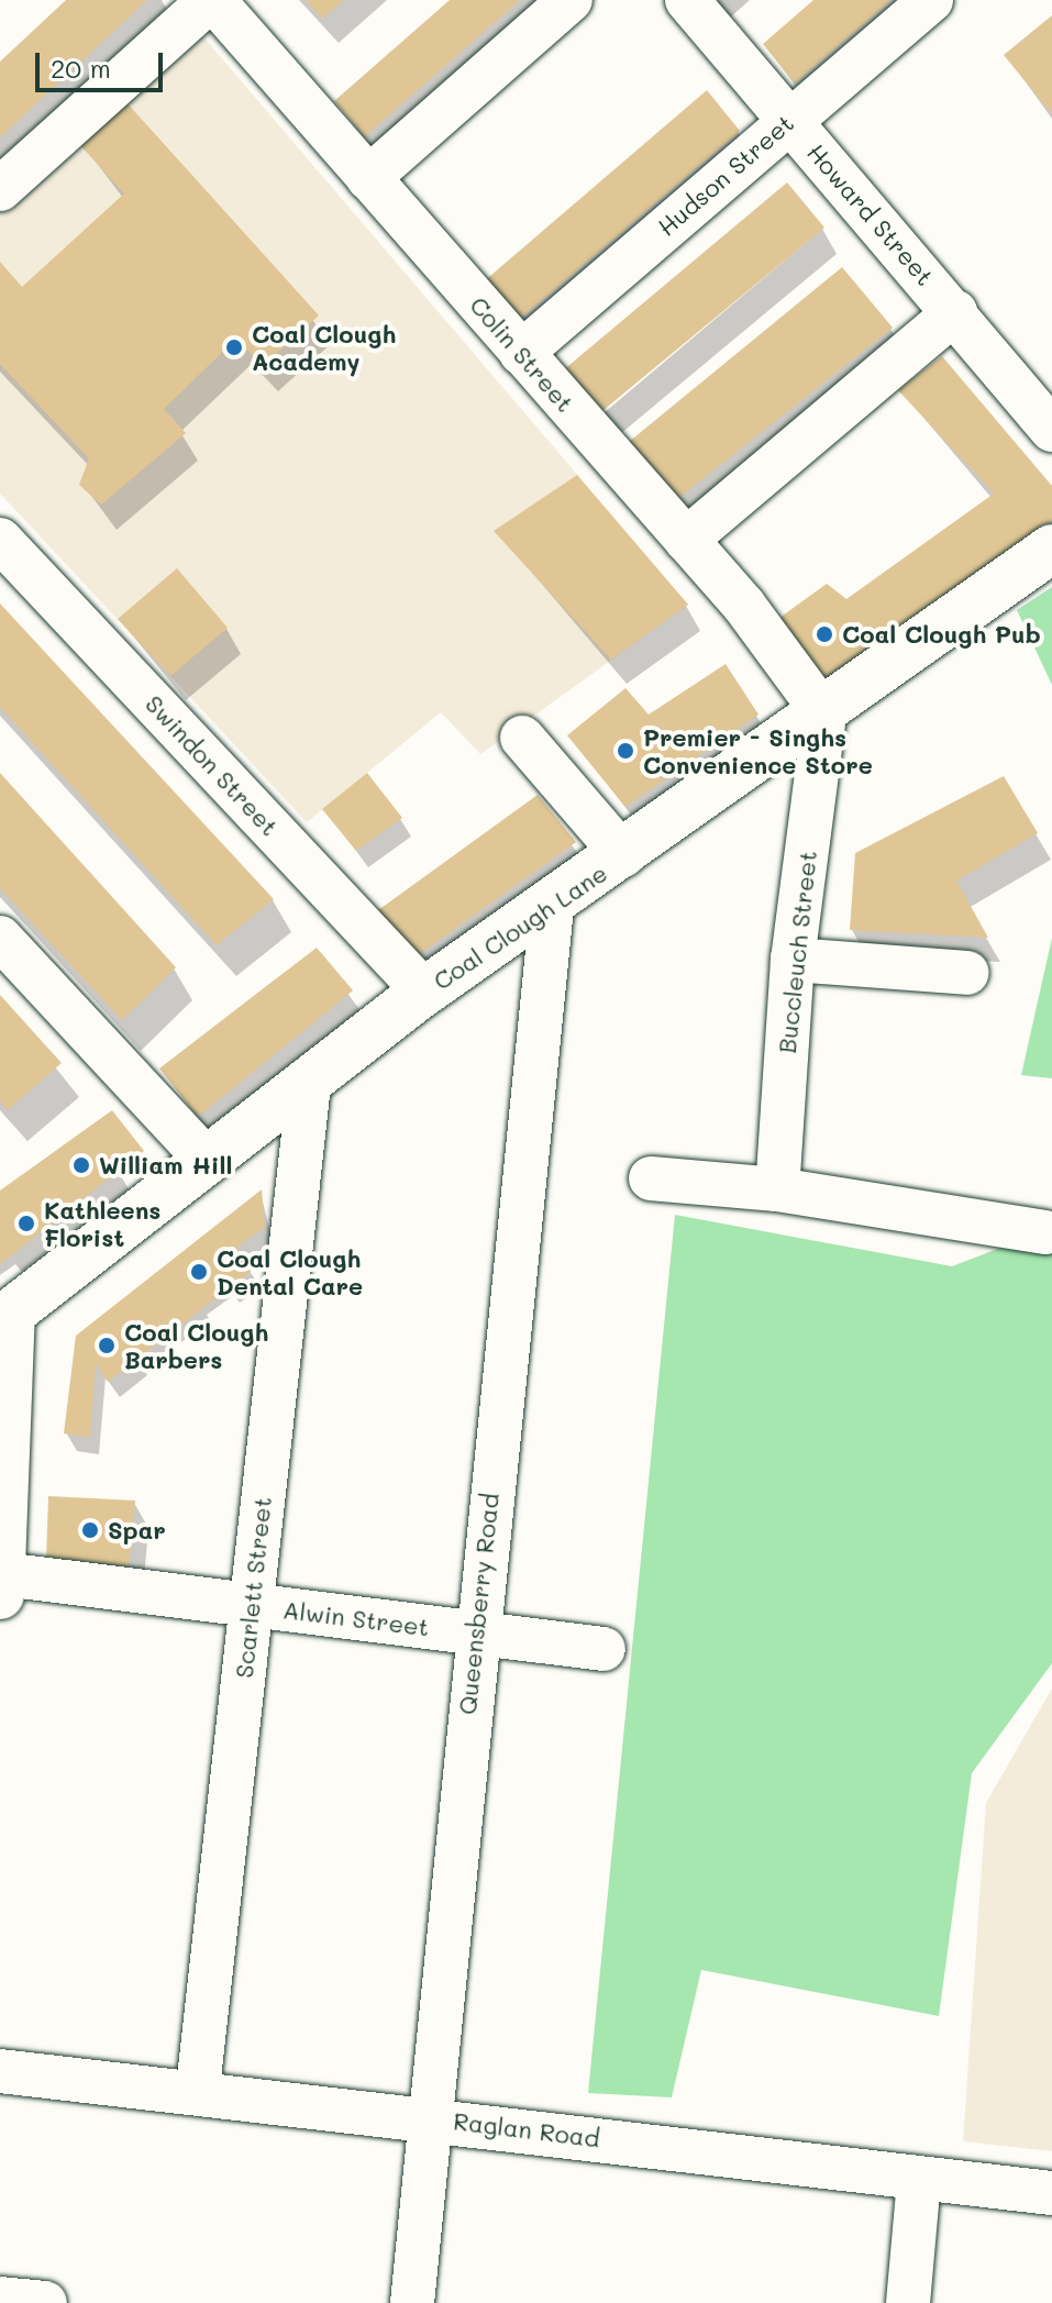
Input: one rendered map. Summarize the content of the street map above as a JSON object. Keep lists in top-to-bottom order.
{
  "streets": {
    "main road": ["Coal Clough Lane"],
    "street": [
      "Hudson Street",
      "Howard Street",
      "Colin Street",
      "Swindon Street",
      "Buccleuch Street",
      "Scarlett Street",
      "Queensberry Road",
      "Alwin Street",
      "Raglan Road"
    ]
  },
  "crossings": [
    ["Hudson Street", "Howard Street"],
    ["Hudson Street", "Colin Street"],
    ["Colin Street", "Coal Clough Lane"],
    ["Colin Street", "Buccleuch Street"],
    ["Swindon Street", "Coal Clough Lane"],
    ["Coal Clough Lane", "Buccleuch Street"],
    ["Coal Clough Lane", "Scarlett Street"],
    ["Coal Clough Lane", "Queensberry Road"],
    ["Scarlett Street", "Alwin Street"],
    ["Scarlett Street", "Raglan Road"],
    ["Queensberry Road", "Alwin Street"],
    ["Queensberry Road", "Raglan Road"]
  ],
  "places": [
    "Coal Clough Academy",
    "Coal Clough Pub",
    "Premier - Singhs Convenience Store",
    "William Hill",
    "Kathleens Florist",
    "Coal Clough Dental Care",
    "Coal Clough Barbers",
    "Spar"
  ],
  "scale_bar": "20 m"
}
